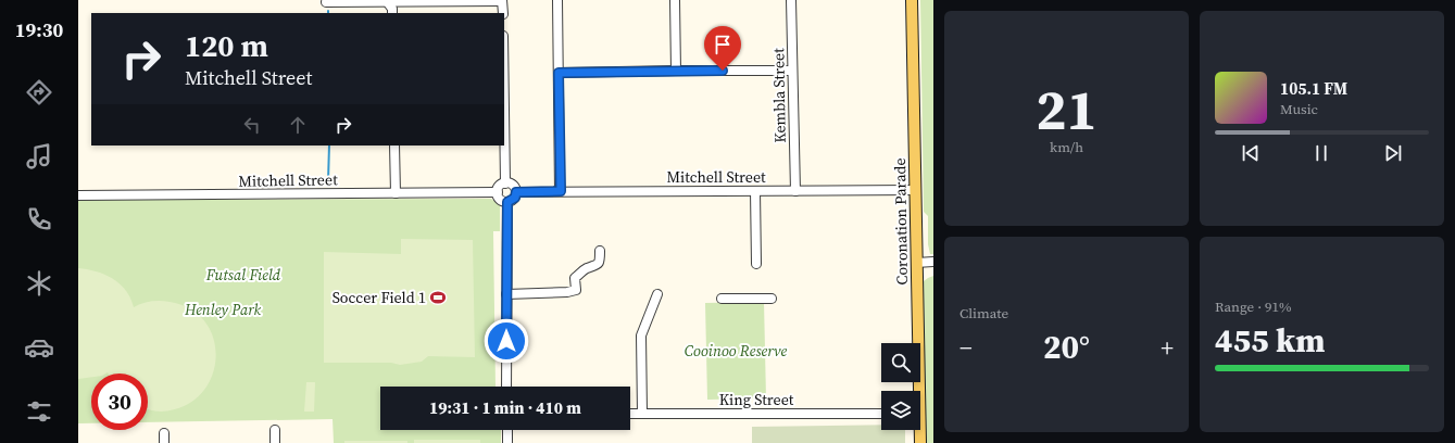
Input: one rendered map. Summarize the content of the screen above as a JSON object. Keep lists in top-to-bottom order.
{
  "streets": {
    "main road": ["Coronation Parade"],
    "street": ["Kembla Street", "Mitchell Street", "King Street"]
  },
  "crossings": [
    ["Kembla Street", "Mitchell Street"],
    ["Mitchell Street", "Coronation Parade"]
  ],
  "parks": ["Futsal Field", "Henley Park", "Cooinoo Reserve"],
  "places": {
    "sports": ["Soccer Field 1"]
  },
  "page": {
    "tabs": "19:30",
    "tile": [
      ["21", "km/h"],
      "Climate",
      ["Range · 91%", "455 km"]
    ],
    "turn": ["120 m", "Mitchell Street"],
    "song": ["105.1 FM", "Music"],
    "heat": ["−", "20°", "+"],
    "limit": "30",
    "trip": "19:31 · 1 min · 410 m"
  }
}
